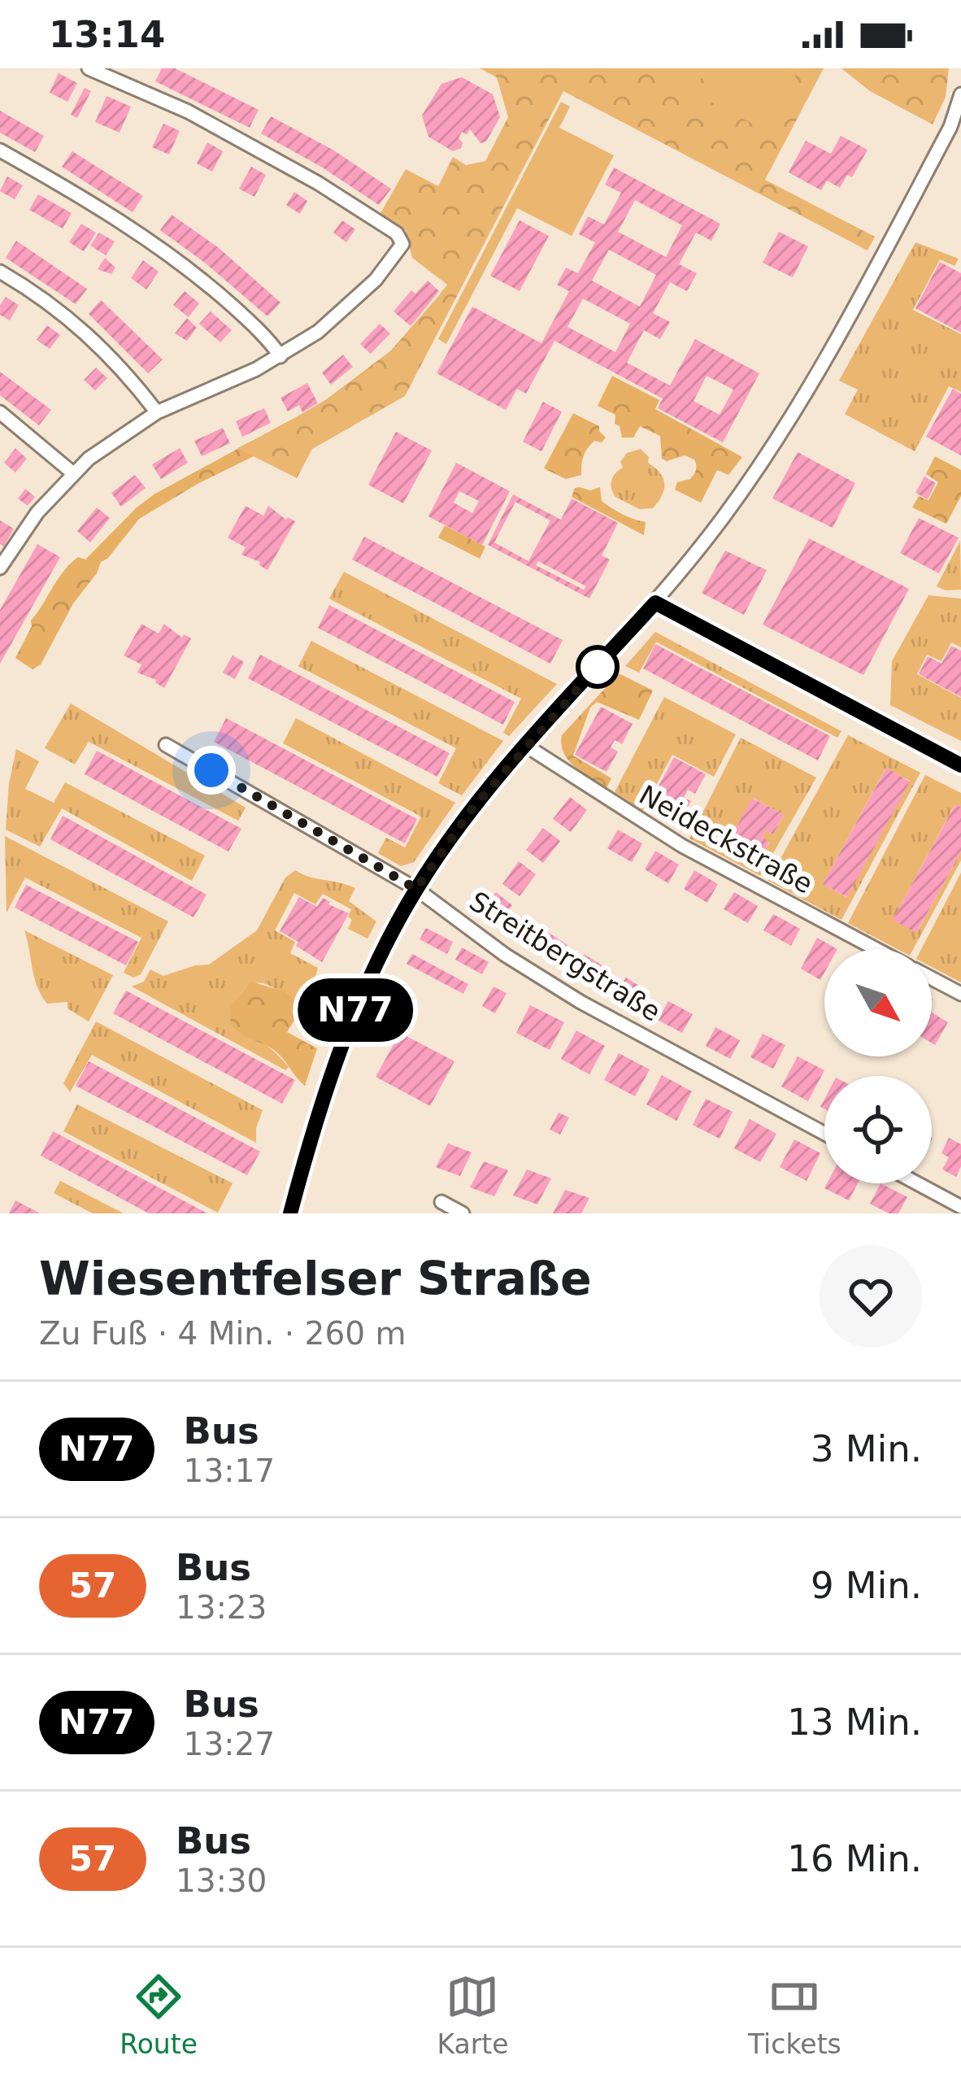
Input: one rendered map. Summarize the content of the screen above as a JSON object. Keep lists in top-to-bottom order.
{
  "streets": {
    "street": ["Neideckstraße", "Streitbergstraße"]
  },
  "lines": ["bus line N77"],
  "north": "bottom right",
  "page": {
    "status": "13:14",
    "on_map": "N77",
    "heading": ["Wiesentfelser Straße", "Zu Fuß · 4 Min. · 260 m"],
    "list": [
      {
        "mark": "N77",
        "name": "Bus",
        "note": "13:17",
        "value": "3 Min."
      },
      {
        "mark": "57",
        "name": "Bus",
        "note": "13:23",
        "value": "9 Min."
      },
      {
        "mark": "N77",
        "name": "Bus",
        "note": "13:27",
        "value": "13 Min."
      },
      {
        "mark": "57",
        "name": "Bus",
        "note": "13:30",
        "value": "16 Min."
      }
    ],
    "tabs": ["Route", "Karte", "Tickets"]
  }
}
